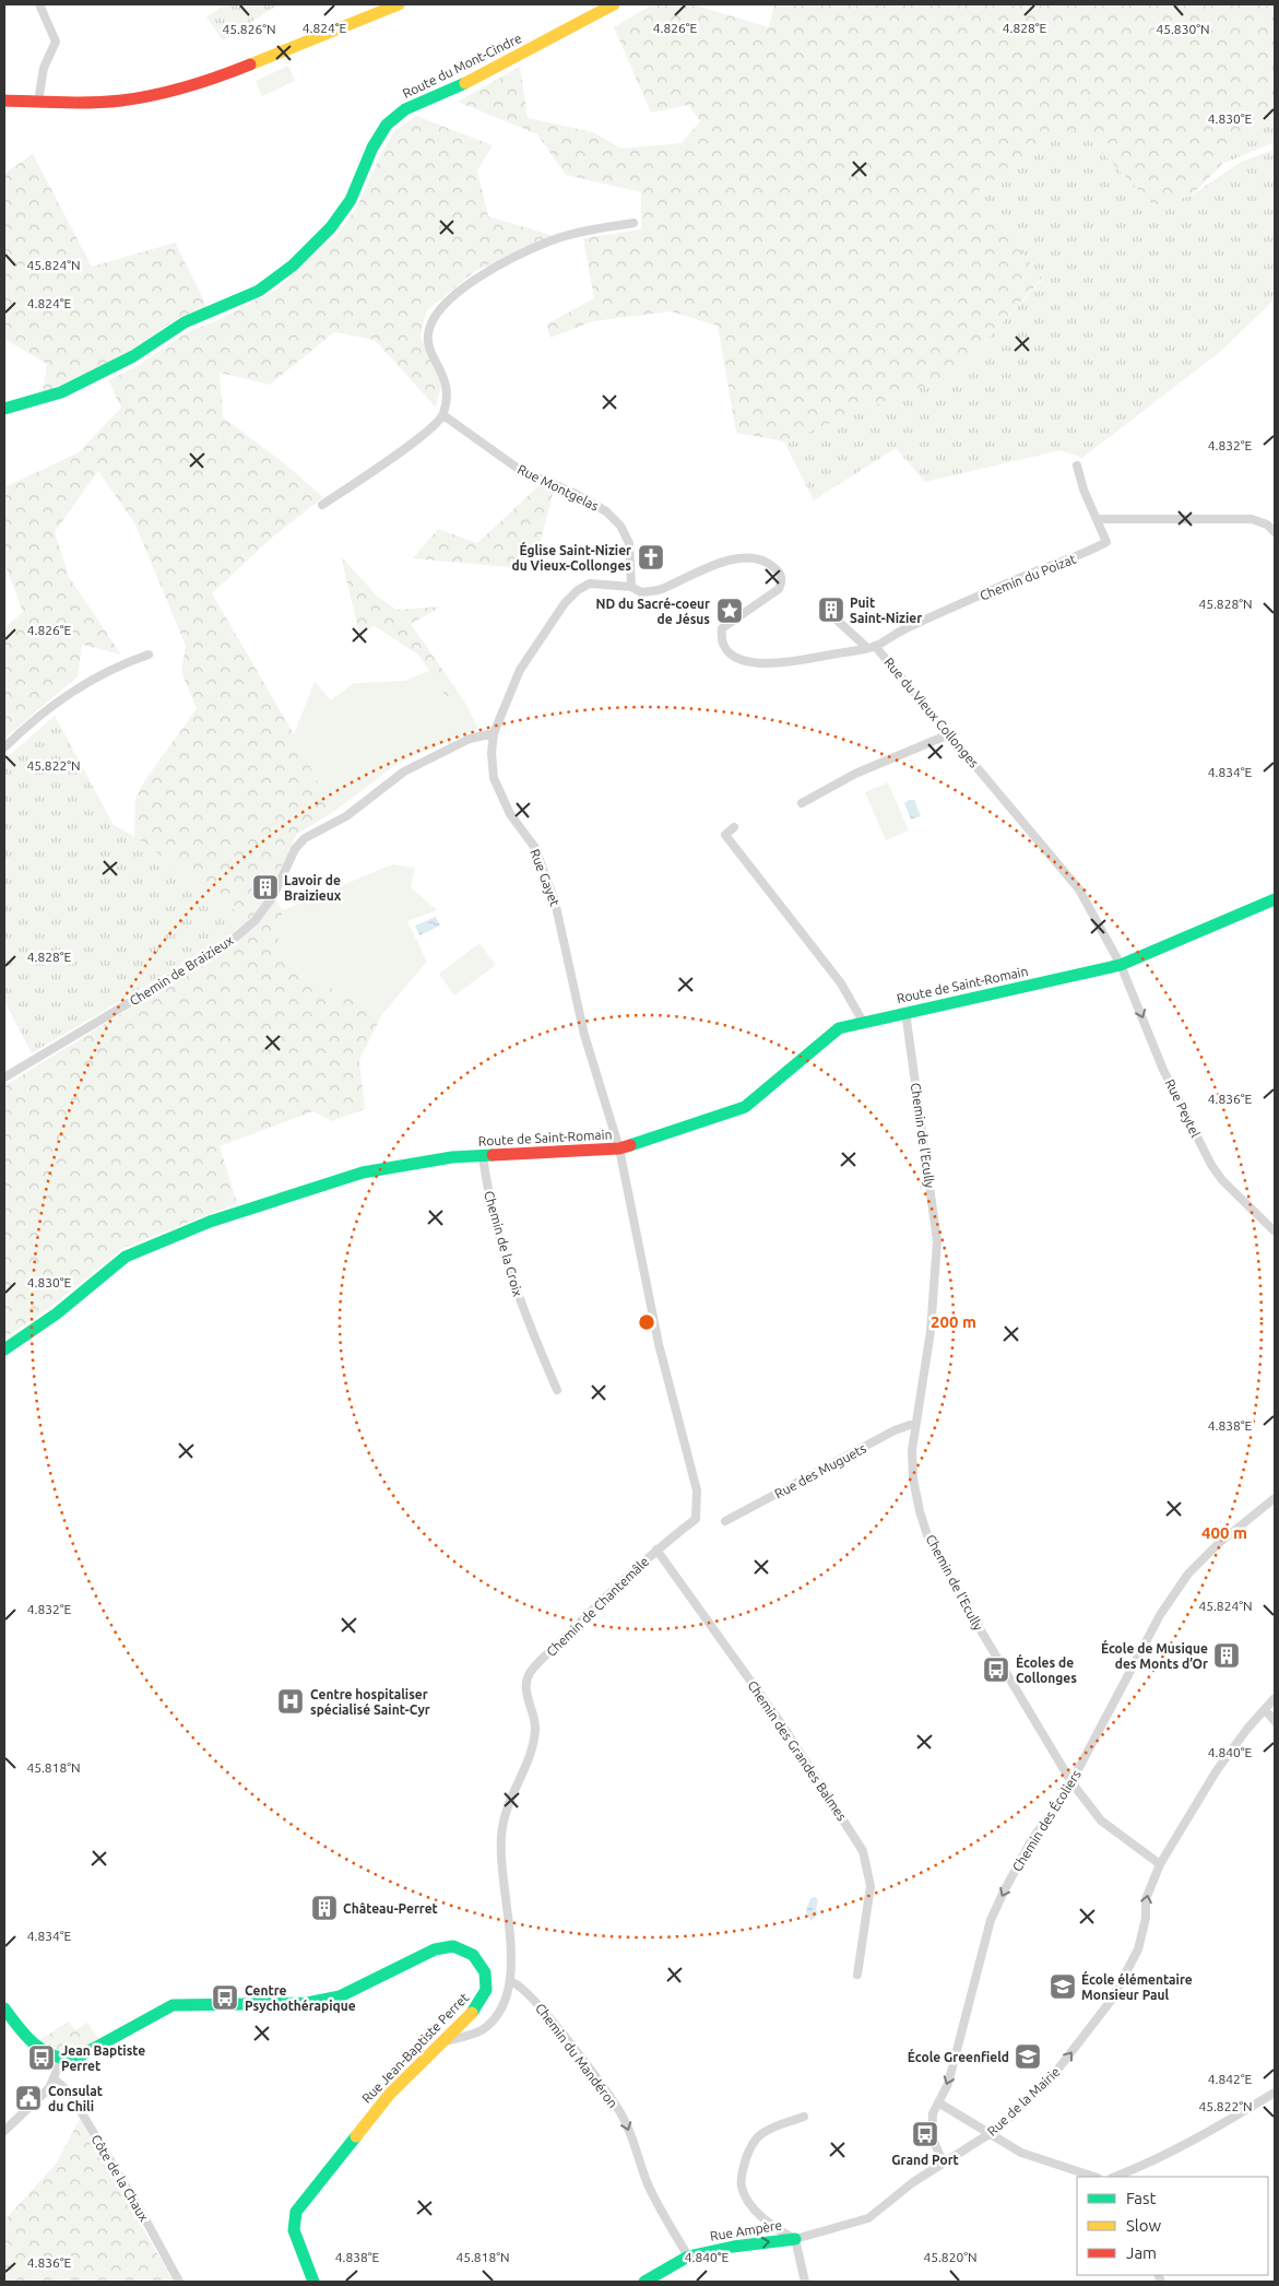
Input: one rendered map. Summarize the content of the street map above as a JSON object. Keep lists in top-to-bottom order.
{
  "streets": {
    "street": [
      "Route du Mont-Cindre",
      "Rue Montgelas",
      "Chemin du Poizat",
      "Rue du Vieux Collonges",
      "Rue Gayet",
      "Chemin de Braizieux",
      "Route de Saint-Romain",
      "Rue Peytel",
      "Chemin de l'Ecully",
      "Chemin de la Croix",
      "Rue des Muguets",
      "Chemin de Chantemâle",
      "Chemin des Grandes Balmes",
      "Chemin des Écoliers",
      "Rue Jean-Baptiste Perret",
      "Chemin du Mandéron",
      "Rue de la Mairie",
      "Côte de la Chaux",
      "Rue Ampère"
    ]
  },
  "crossings": [
    ["Rue Montgelas", "Rue Gayet"],
    ["Chemin du Poizat", "Rue du Vieux Collonges"],
    ["Rue du Vieux Collonges", "Route de Saint-Romain"],
    ["Rue du Vieux Collonges", "Rue Peytel"],
    ["Rue Gayet", "Chemin de Braizieux"],
    ["Rue Gayet", "Route de Saint-Romain"],
    ["Rue Gayet", "Chemin de Chantemâle"],
    ["Route de Saint-Romain", "Rue Peytel"],
    ["Route de Saint-Romain", "Chemin de l'Ecully"],
    ["Route de Saint-Romain", "Chemin de la Croix"],
    ["Route de Saint-Romain", "Chemin de Chantemâle"],
    ["Chemin de l'Ecully", "Rue des Muguets"],
    ["Chemin de l'Ecully", "Chemin des Écoliers"],
    ["Chemin de l'Ecully", "Rue de la Mairie"],
    ["Chemin de Chantemâle", "Chemin des Grandes Balmes"],
    ["Chemin de Chantemâle", "Rue Jean-Baptiste Perret"],
    ["Chemin de Chantemâle", "Chemin du Mandéron"],
    ["Chemin des Écoliers", "Rue de la Mairie"],
    ["Chemin du Mandéron", "Rue Ampère"],
    ["Rue de la Mairie", "Rue Ampère"]
  ],
  "one_way": [
    "Rue Peytel",
    "Chemin des Écoliers",
    "Chemin du Mandéron",
    "Rue de la Mairie",
    "Rue Ampère"
  ],
  "places": {
    "church": ["Église Saint-Nizier du Vieux-Collonges"],
    "building": [
      "Puit Saint-Nizier",
      "Lavoir de Braizieux",
      "École de Musique des Monts d’Or",
      "Château-Perret"
    ],
    "place": ["ND du Sacré-coeur de Jésus"],
    "bus stop": [
      "Écoles de Collonges",
      "Centre Psychothérapique",
      "Jean Baptiste Perret",
      "Grand Port"
    ],
    "hospital": ["Centre hospitaliser spécialisé Saint-Cyr"],
    "school or university": ["École élémentaire Monsieur Paul", "École Greenfield"],
    "public building": ["Consulat du Chili"]
  },
  "legend": ["Fast", "Slow", "Jam"],
  "coordinates": [
    "4.824°E",
    "4.826°E",
    "4.828°E",
    "45.826°N",
    "45.830°N",
    "4.830°E",
    "45.824°N",
    "4.832°E",
    "45.828°N",
    "45.822°N",
    "4.834°E",
    "4.836°E",
    "4.838°E",
    "4.840°E",
    "45.818°N",
    "4.842°E",
    "45.820°N"
  ],
  "rings": ["200 m", "400 m"]
}
